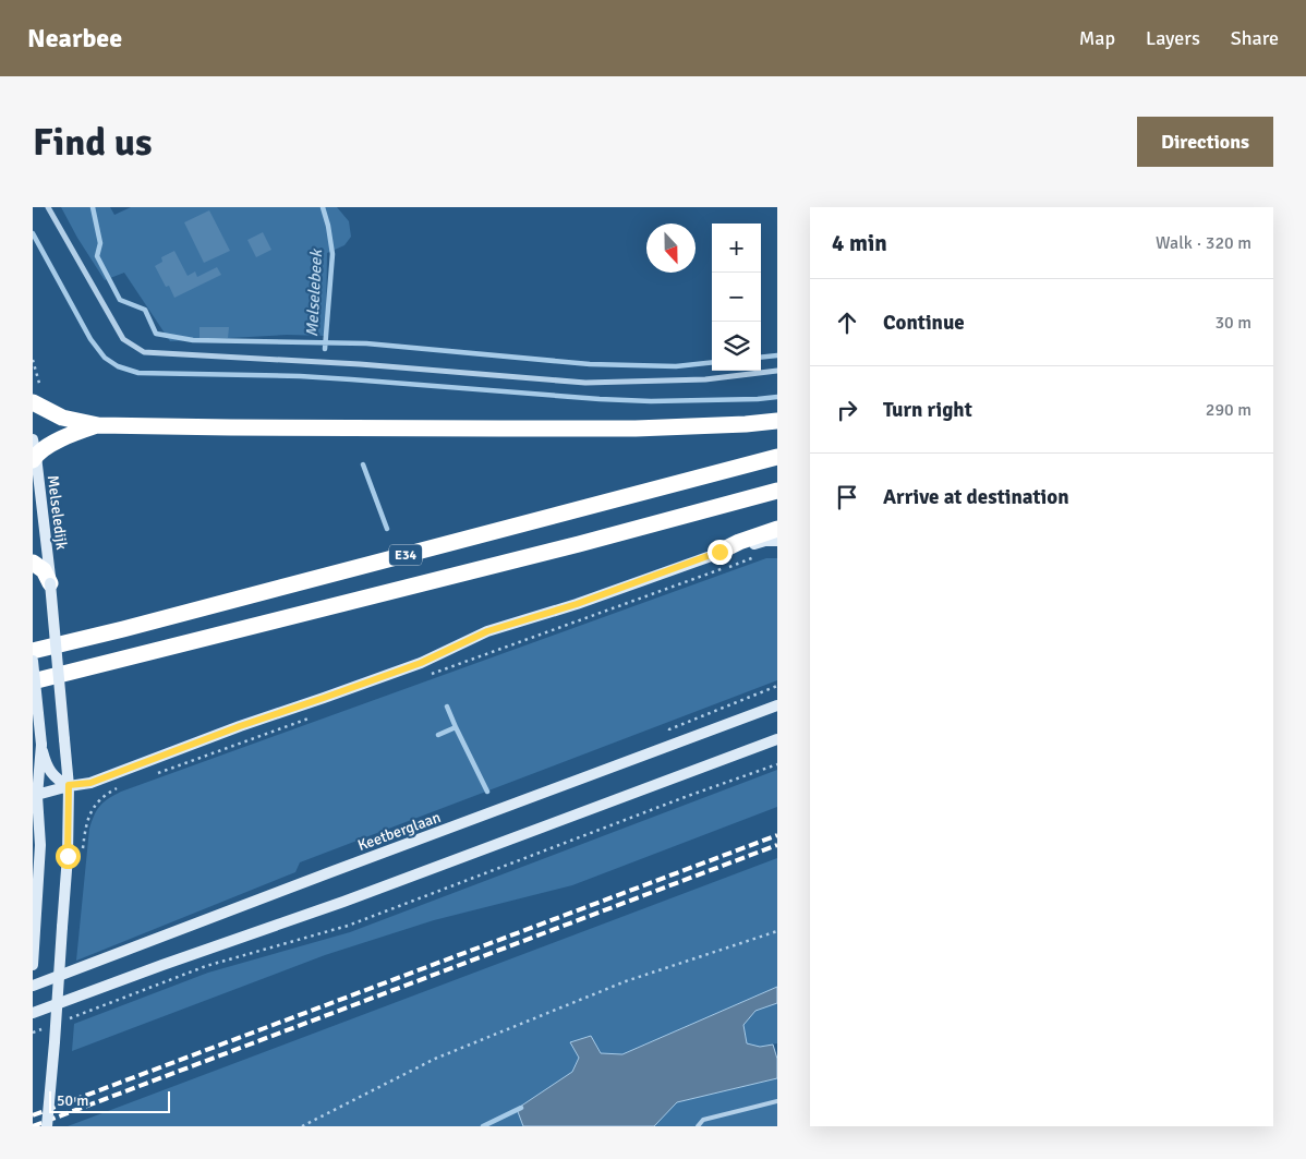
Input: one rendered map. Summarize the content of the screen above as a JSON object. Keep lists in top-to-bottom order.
{
  "streets": {
    "highway": ["E34"],
    "main road": ["Melseledijk", "Keetberglaan"]
  },
  "water": ["Melselebeek"],
  "scale_bar": "50 m",
  "north": "bottom",
  "page": {
    "header": "Nearbee",
    "nav": ["Map", "Layers", "Share"],
    "buttons": "Directions",
    "title": "Find us",
    "heading": ["4 min", "Walk · 320 m"],
    "map_buttons": ["+", "−"],
    "list": [
      ["Continue", "30 m"],
      ["Turn right", "290 m"],
      "Arrive at destination"
    ],
    "scale": "50 m"
  }
}
